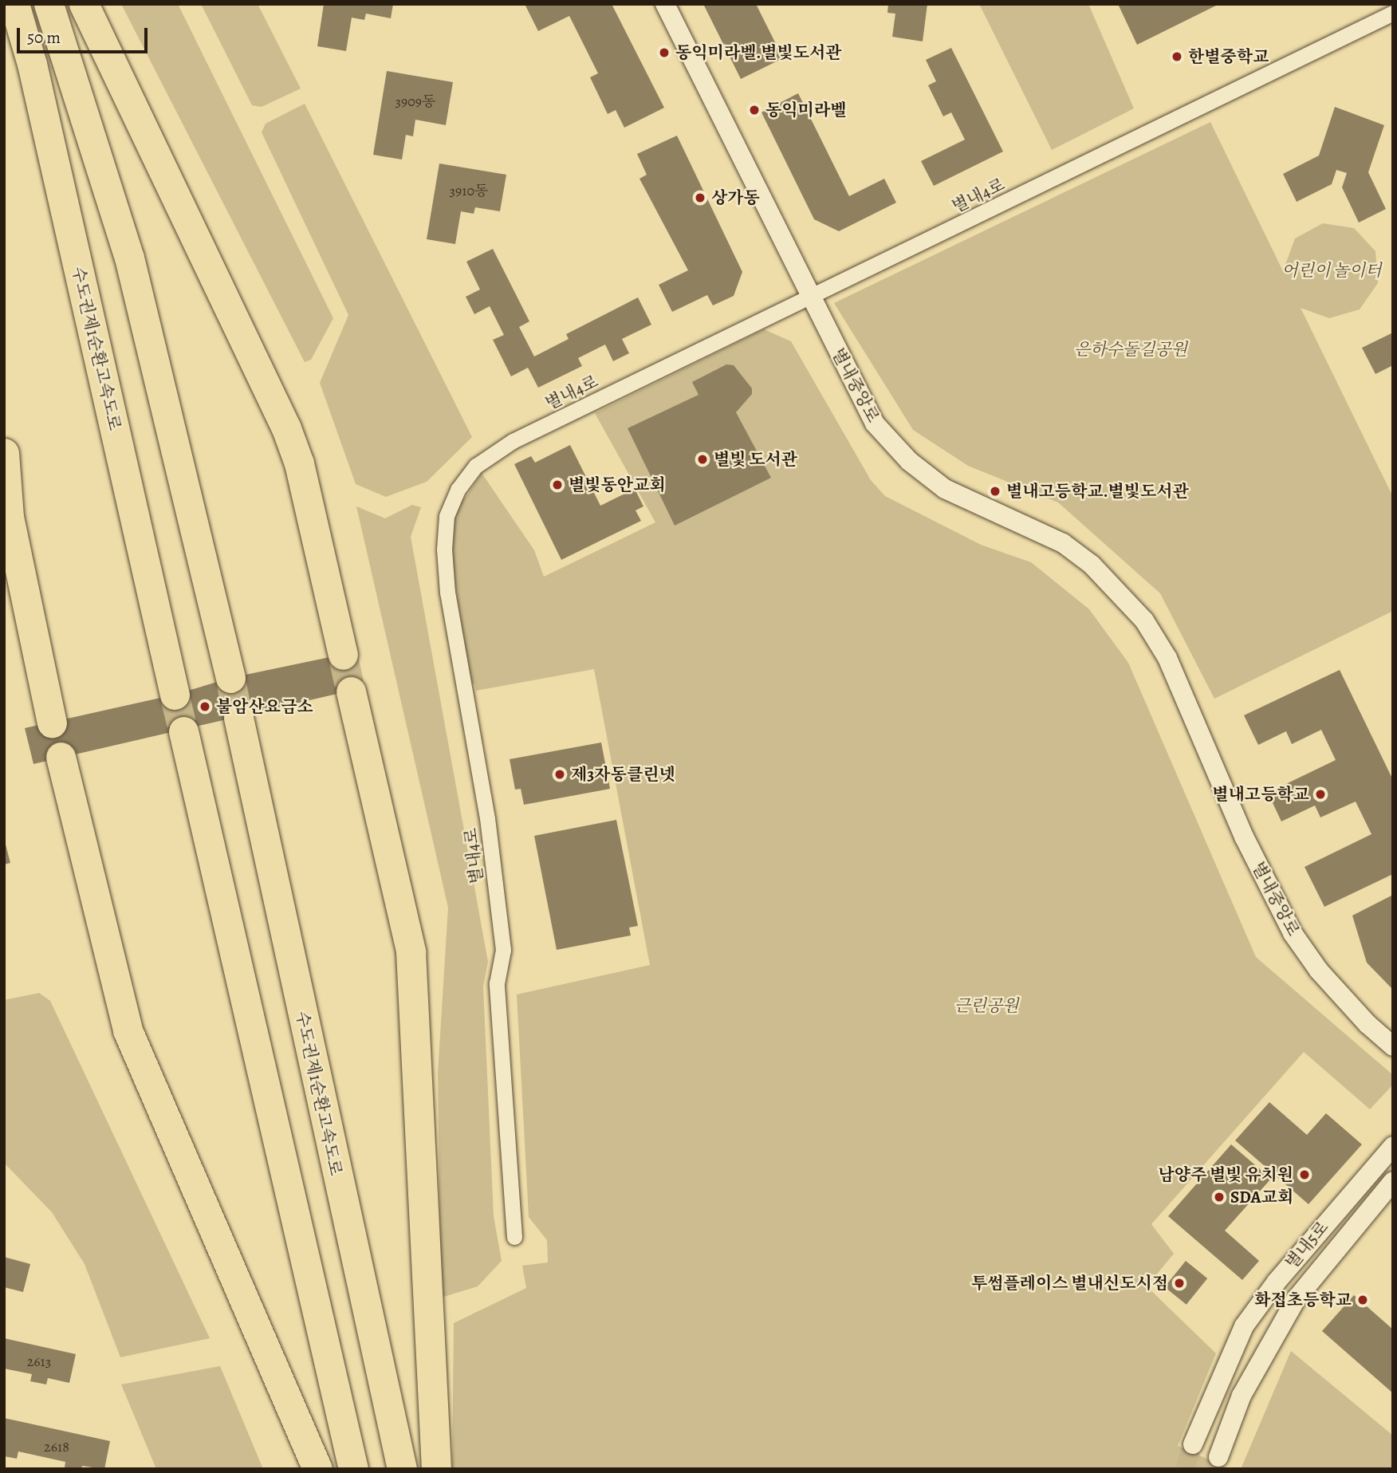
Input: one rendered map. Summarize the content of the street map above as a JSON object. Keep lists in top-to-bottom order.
{
  "streets": {
    "highway": ["수도권제1순환고속도로"],
    "street": ["별내4로", "별내중앙로", "별내5로"]
  },
  "crossings": [
    ["별내4로", "별내중앙로"]
  ],
  "parks": ["어린이 놀이터", "은하수돌길공원", "근린공원"],
  "places": [
    "동익미라벨.별빛도서관",
    "한별중학교",
    "동익미라벨",
    "상가동",
    "별빛 도서관",
    "별빛동안교회",
    "별내고등학교.별빛도서관",
    "불암산요금소",
    "제3자동클린넷",
    "별내고등학교",
    "남양주 별빛 유치원",
    "SDA교회",
    "투썸플레이스 별내신도시점",
    "화접초등학교"
  ],
  "house_numbers": [
    "3909동",
    "3910동",
    "2613",
    "2618"
  ],
  "scale_bar": "50 m"
}
